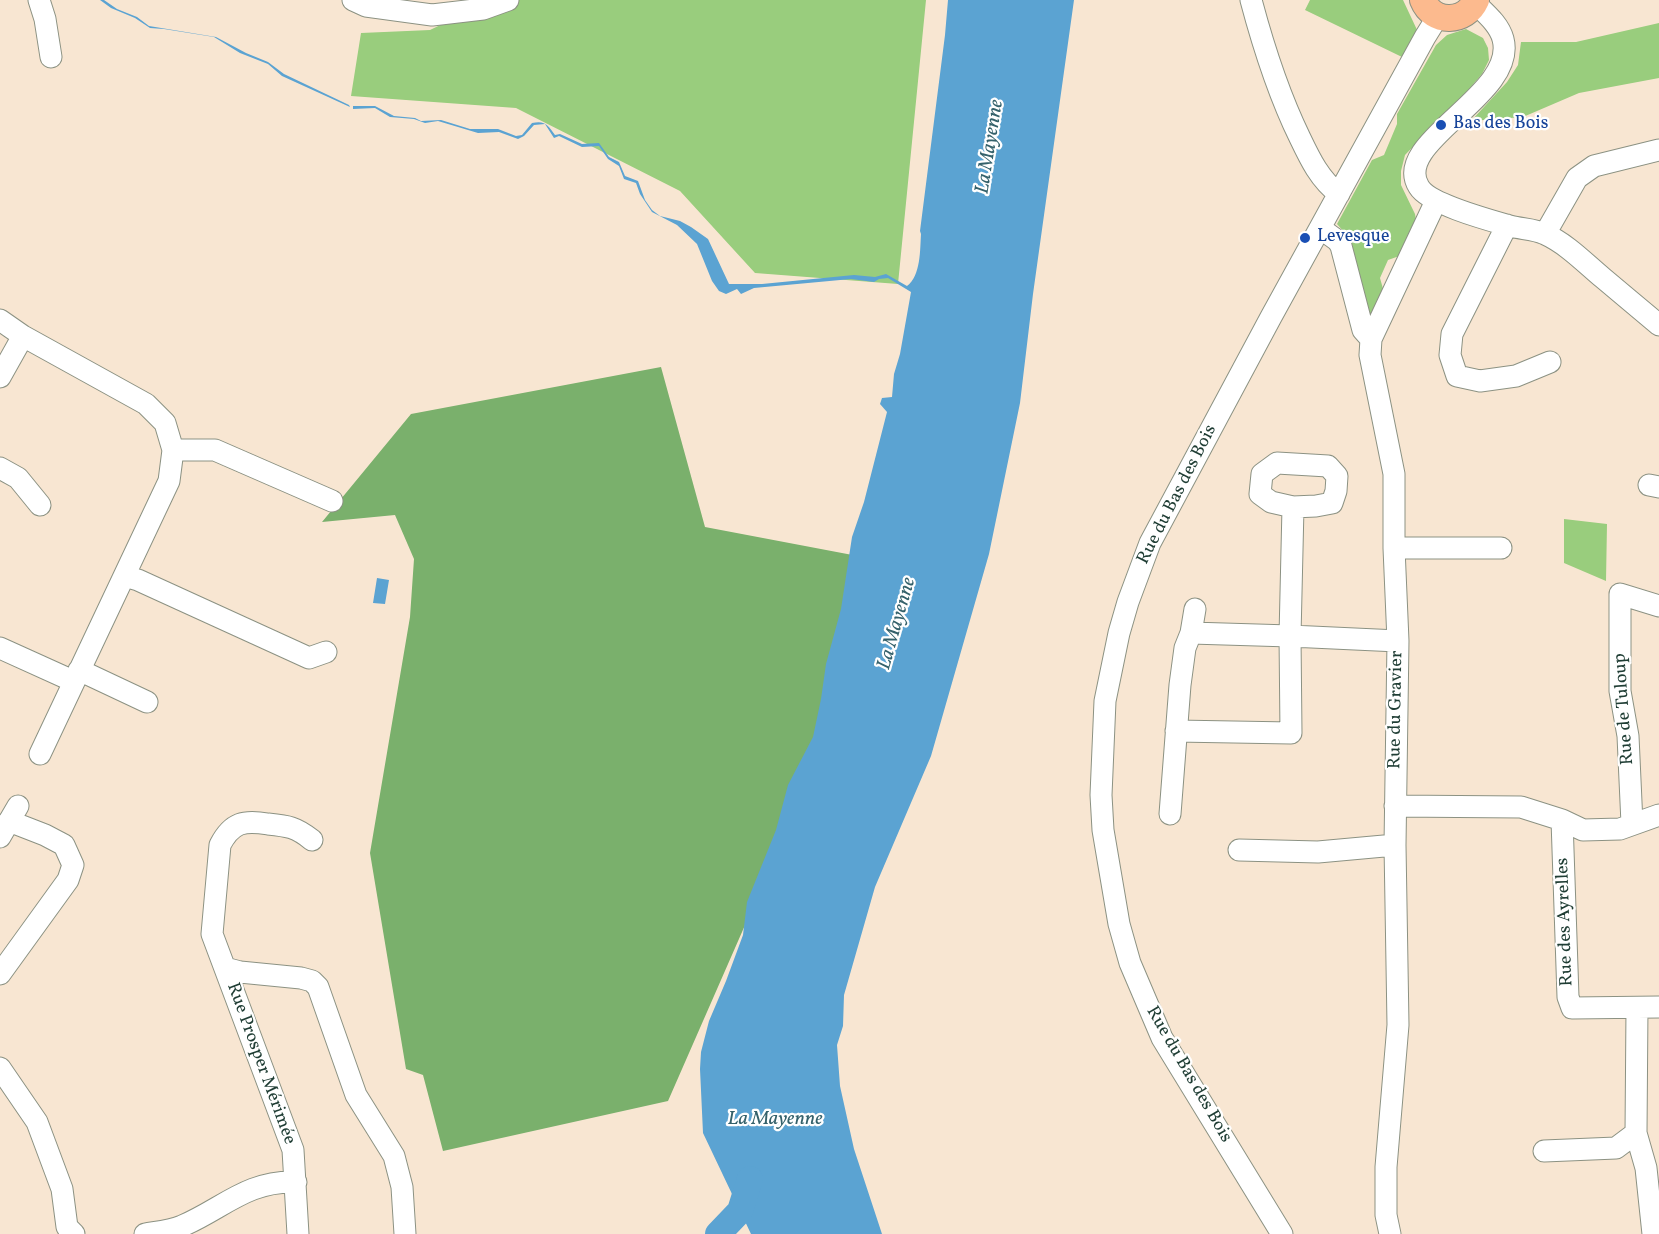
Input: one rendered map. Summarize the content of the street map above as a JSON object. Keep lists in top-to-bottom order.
{
  "streets": {
    "street": [
      "Rue du Bas des Bois",
      "Rue de Tuloup",
      "Rue du Gravier",
      "Rue des Ayrelles",
      "Rue Prosper Mérimée"
    ]
  },
  "water": ["La Mayenne"],
  "places": ["Bas des Bois", "Levesque"]
}
